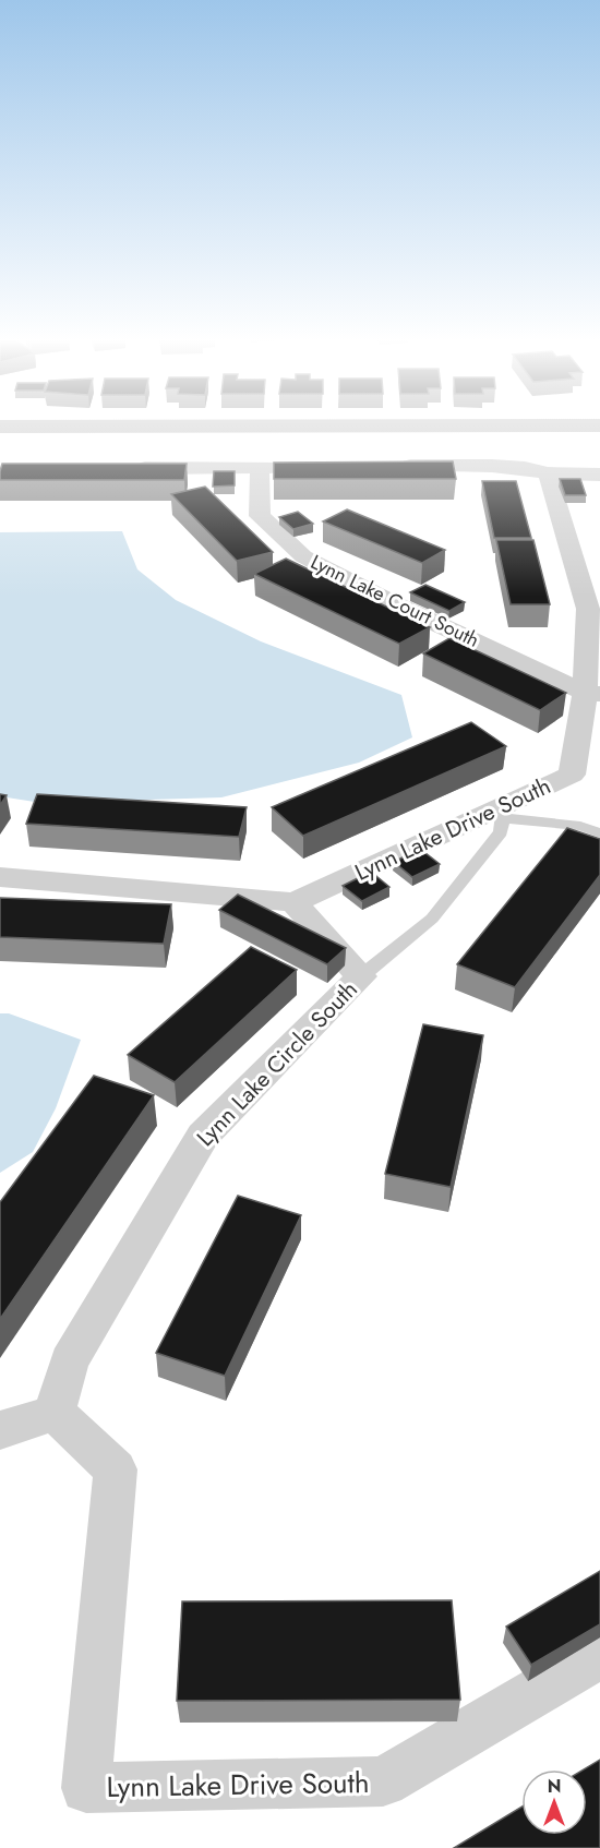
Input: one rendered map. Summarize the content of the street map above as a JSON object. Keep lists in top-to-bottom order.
{
  "streets": {
    "street": ["Lynn Lake Court South", "Lynn Lake Drive South", "Lynn Lake Circle South"]
  },
  "crossings": [
    ["Lynn Lake Court South", "Lynn Lake Drive South"],
    ["Lynn Lake Drive South", "Lynn Lake Circle South"]
  ],
  "north": "top"
}
